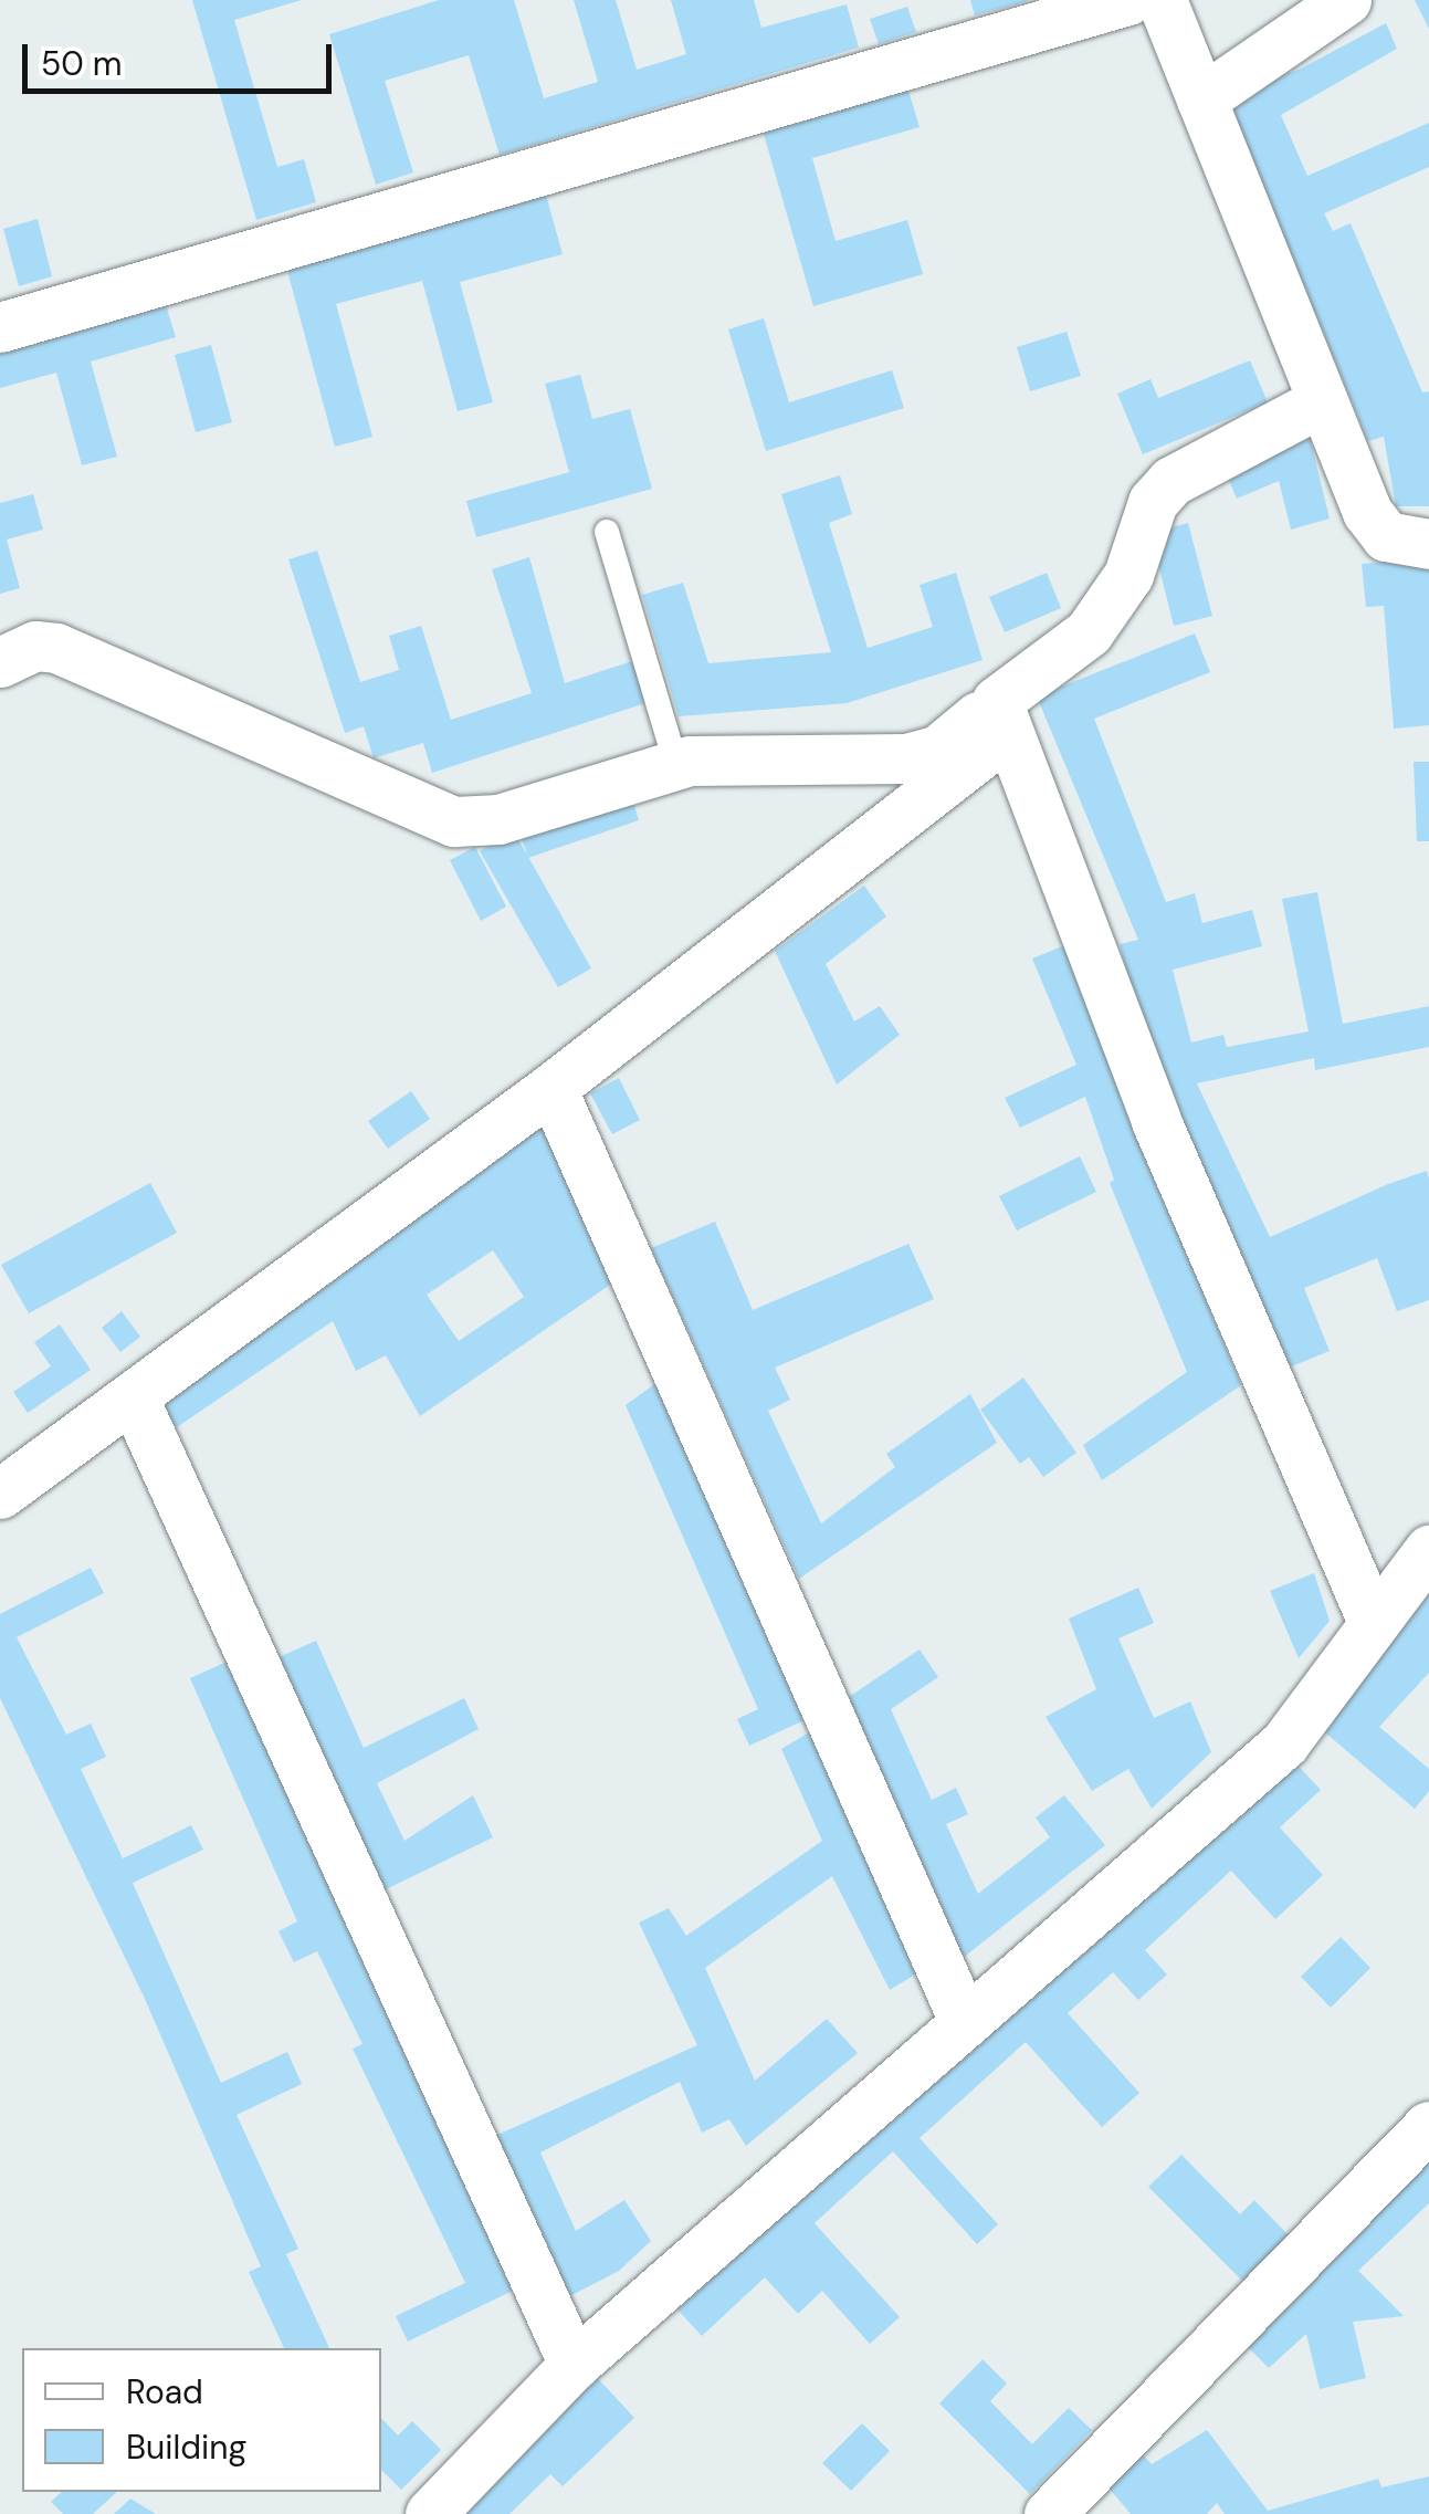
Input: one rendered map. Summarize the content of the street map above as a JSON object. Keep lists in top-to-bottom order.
{
  "legend": ["Road", "Building"],
  "scale_bar": "50 m"
}
